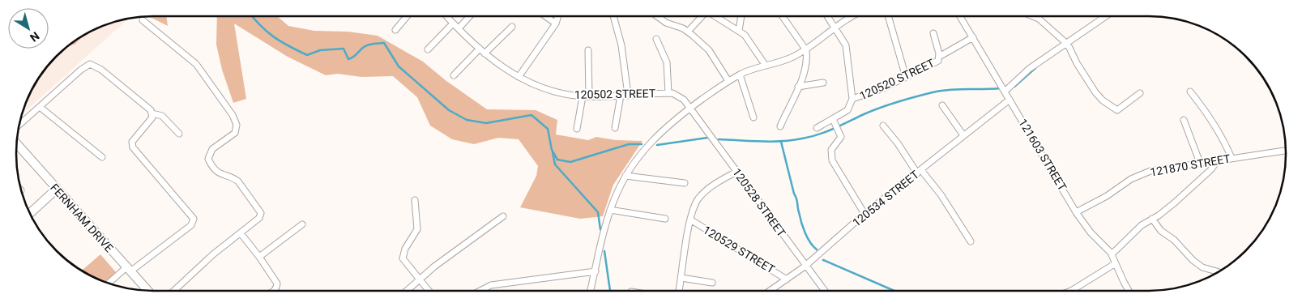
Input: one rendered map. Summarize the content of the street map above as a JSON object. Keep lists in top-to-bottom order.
{
  "streets": {
    "street": [
      "120520 STREET",
      "120502 STREET",
      "121603 STREET",
      "121870 STREET",
      "120534 STREET",
      "120528 STREET",
      "FERNHAM DRIVE",
      "120529 STREET"
    ]
  },
  "crossings": [
    ["120502 STREET", "120528 STREET"],
    ["121603 STREET", "121870 STREET"],
    ["121603 STREET", "120534 STREET"],
    ["120534 STREET", "120528 STREET"],
    ["120534 STREET", "120529 STREET"]
  ],
  "north": "bottom right"
}
